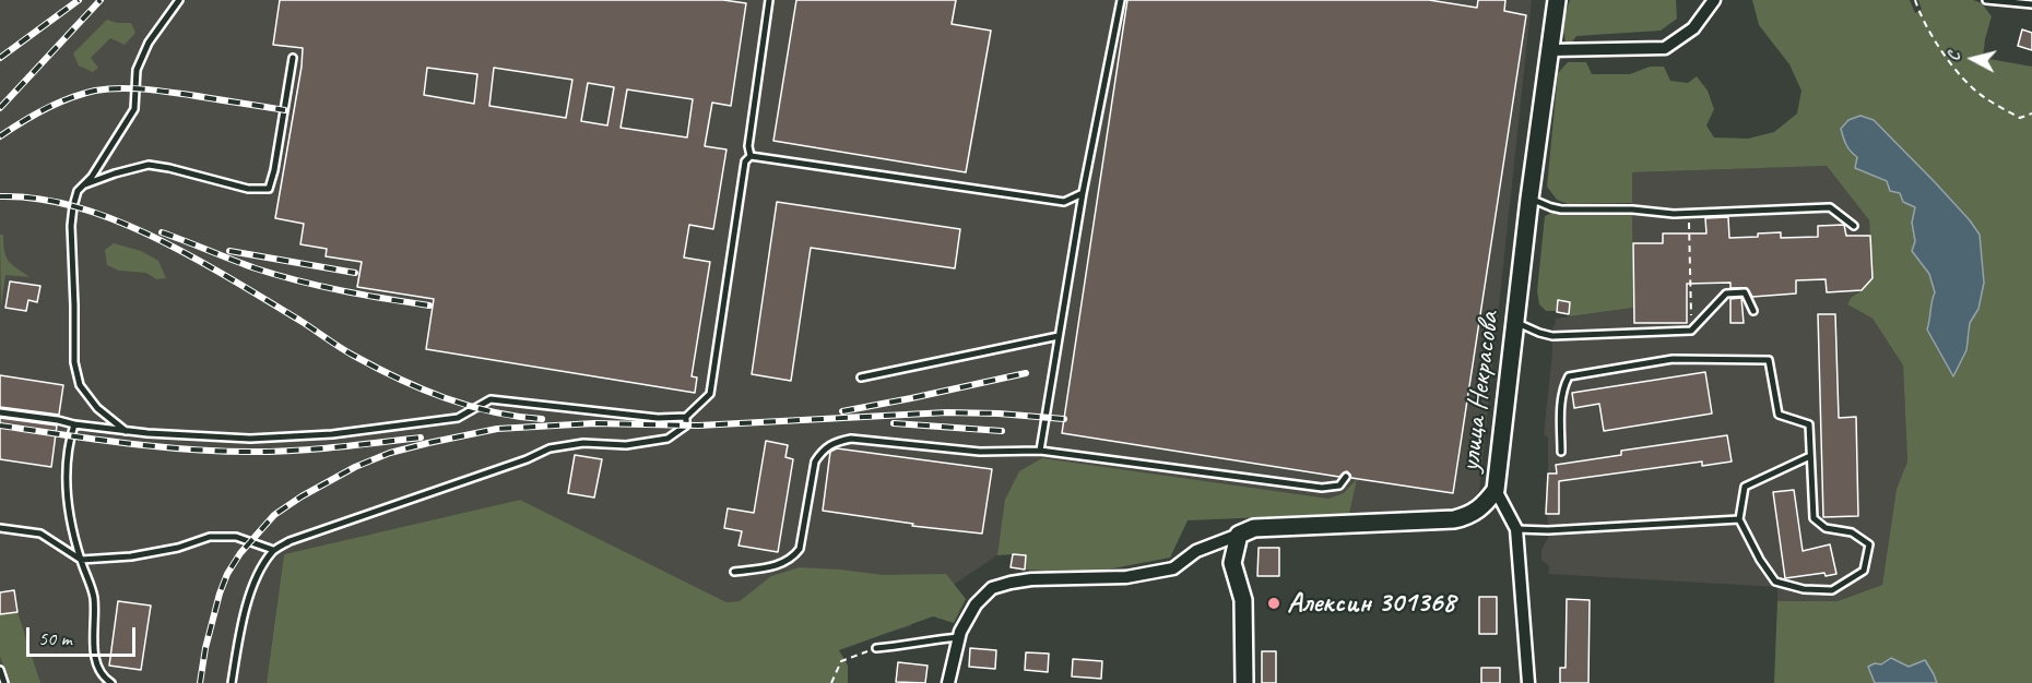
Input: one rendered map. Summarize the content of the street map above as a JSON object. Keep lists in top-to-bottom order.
{
  "streets": {
    "main road": ["улица Некрасова"]
  },
  "places": ["Алексин 301368"],
  "scale_bar": "50 m",
  "north": "left"
}
